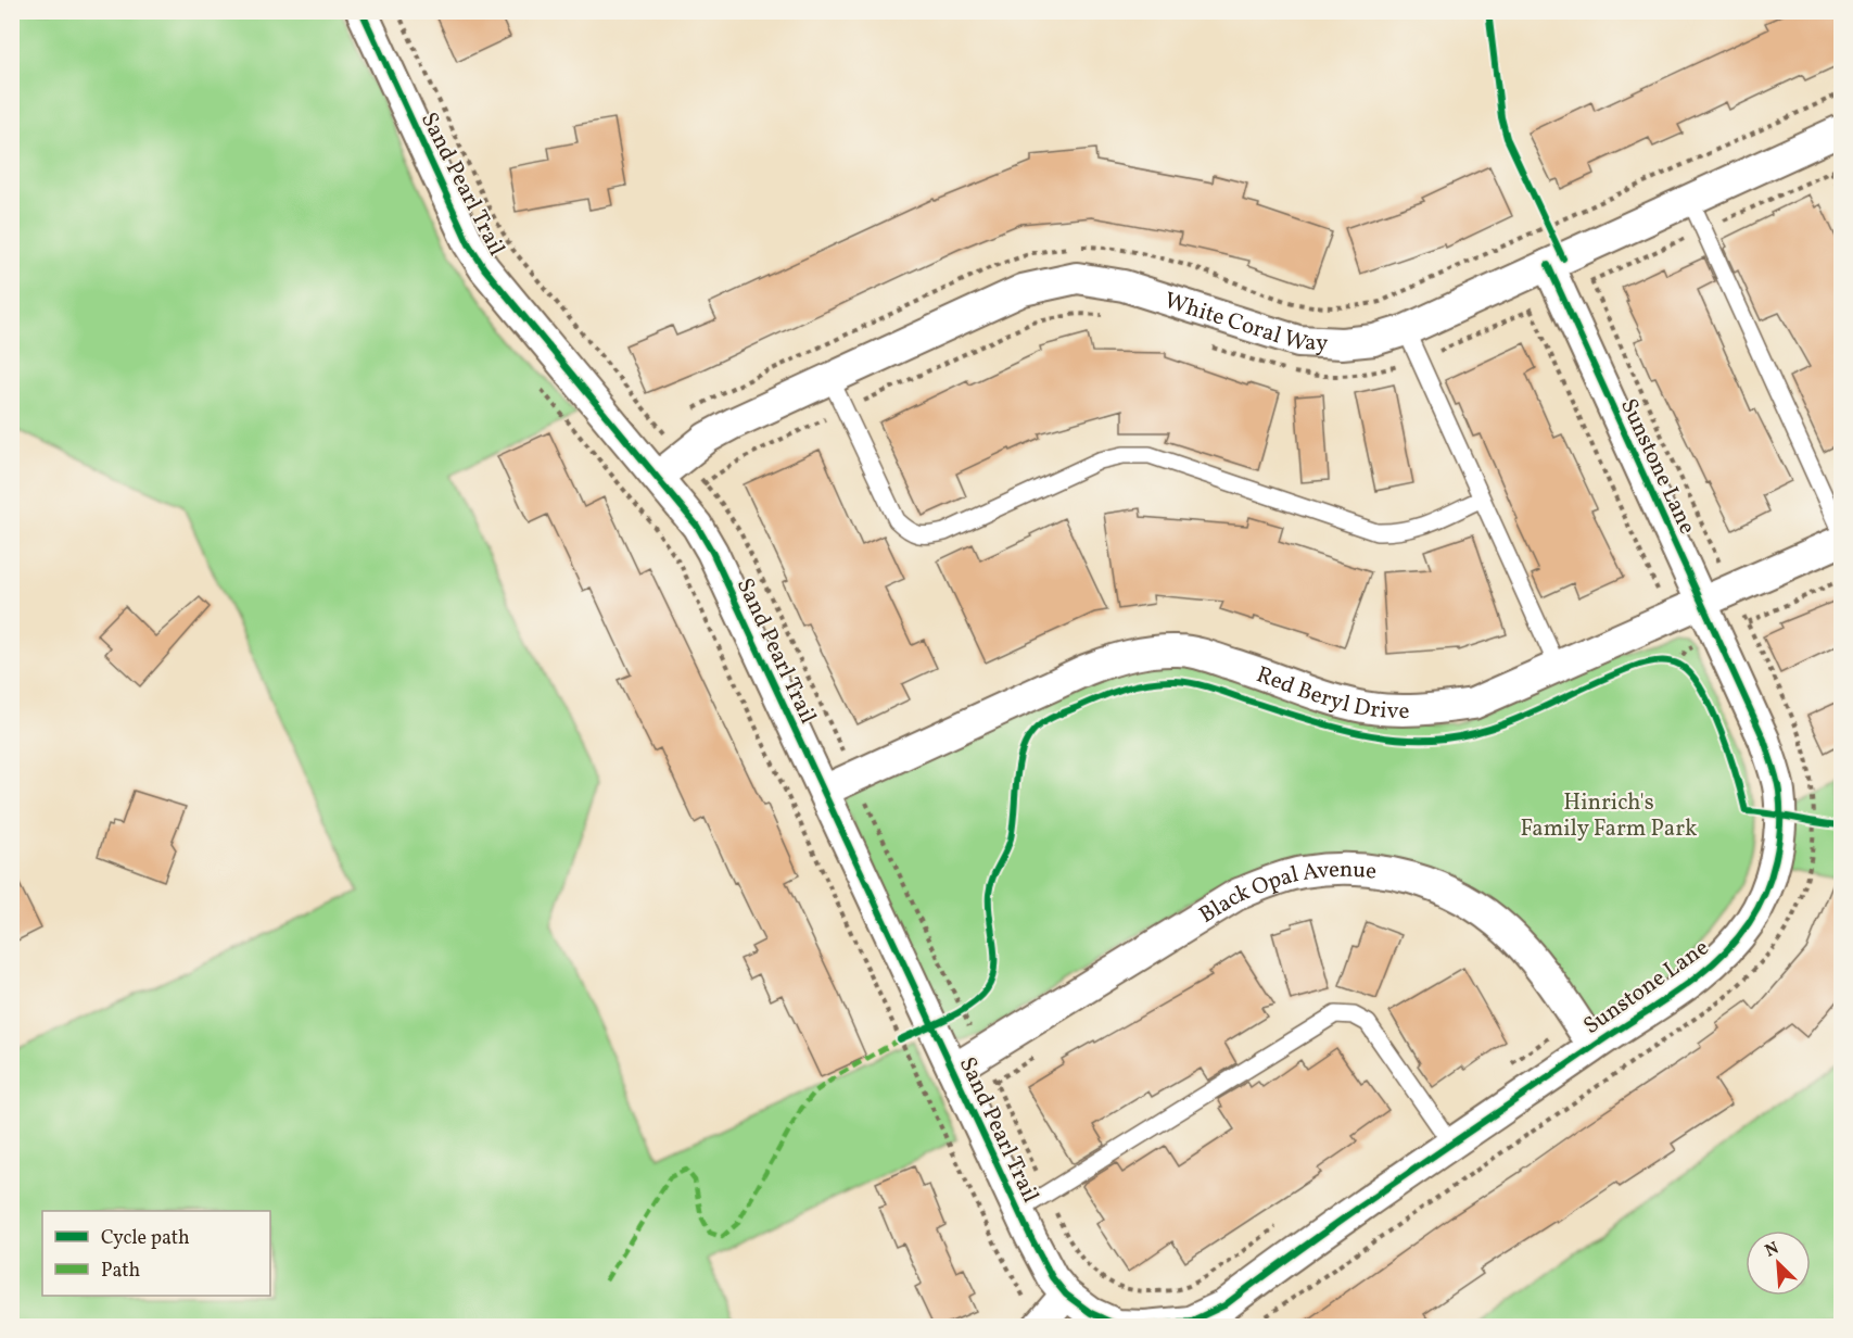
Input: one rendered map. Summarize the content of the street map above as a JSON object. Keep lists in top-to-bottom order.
{
  "streets": {
    "street": [
      "Sand Pearl Trail",
      "White Coral Way",
      "Sunstone Lane",
      "Red Beryl Drive",
      "Black Opal Avenue"
    ]
  },
  "crossings": [
    ["Sand Pearl Trail", "White Coral Way"],
    ["Sand Pearl Trail", "Sunstone Lane"],
    ["Sand Pearl Trail", "Red Beryl Drive"],
    ["Sand Pearl Trail", "Black Opal Avenue"],
    ["White Coral Way", "Sunstone Lane"],
    ["Sunstone Lane", "Red Beryl Drive"],
    ["Sunstone Lane", "Black Opal Avenue"]
  ],
  "parks": ["Hinrich's Family Farm Park"],
  "legend": ["Cycle path", "Path"],
  "north": "top left"
}
